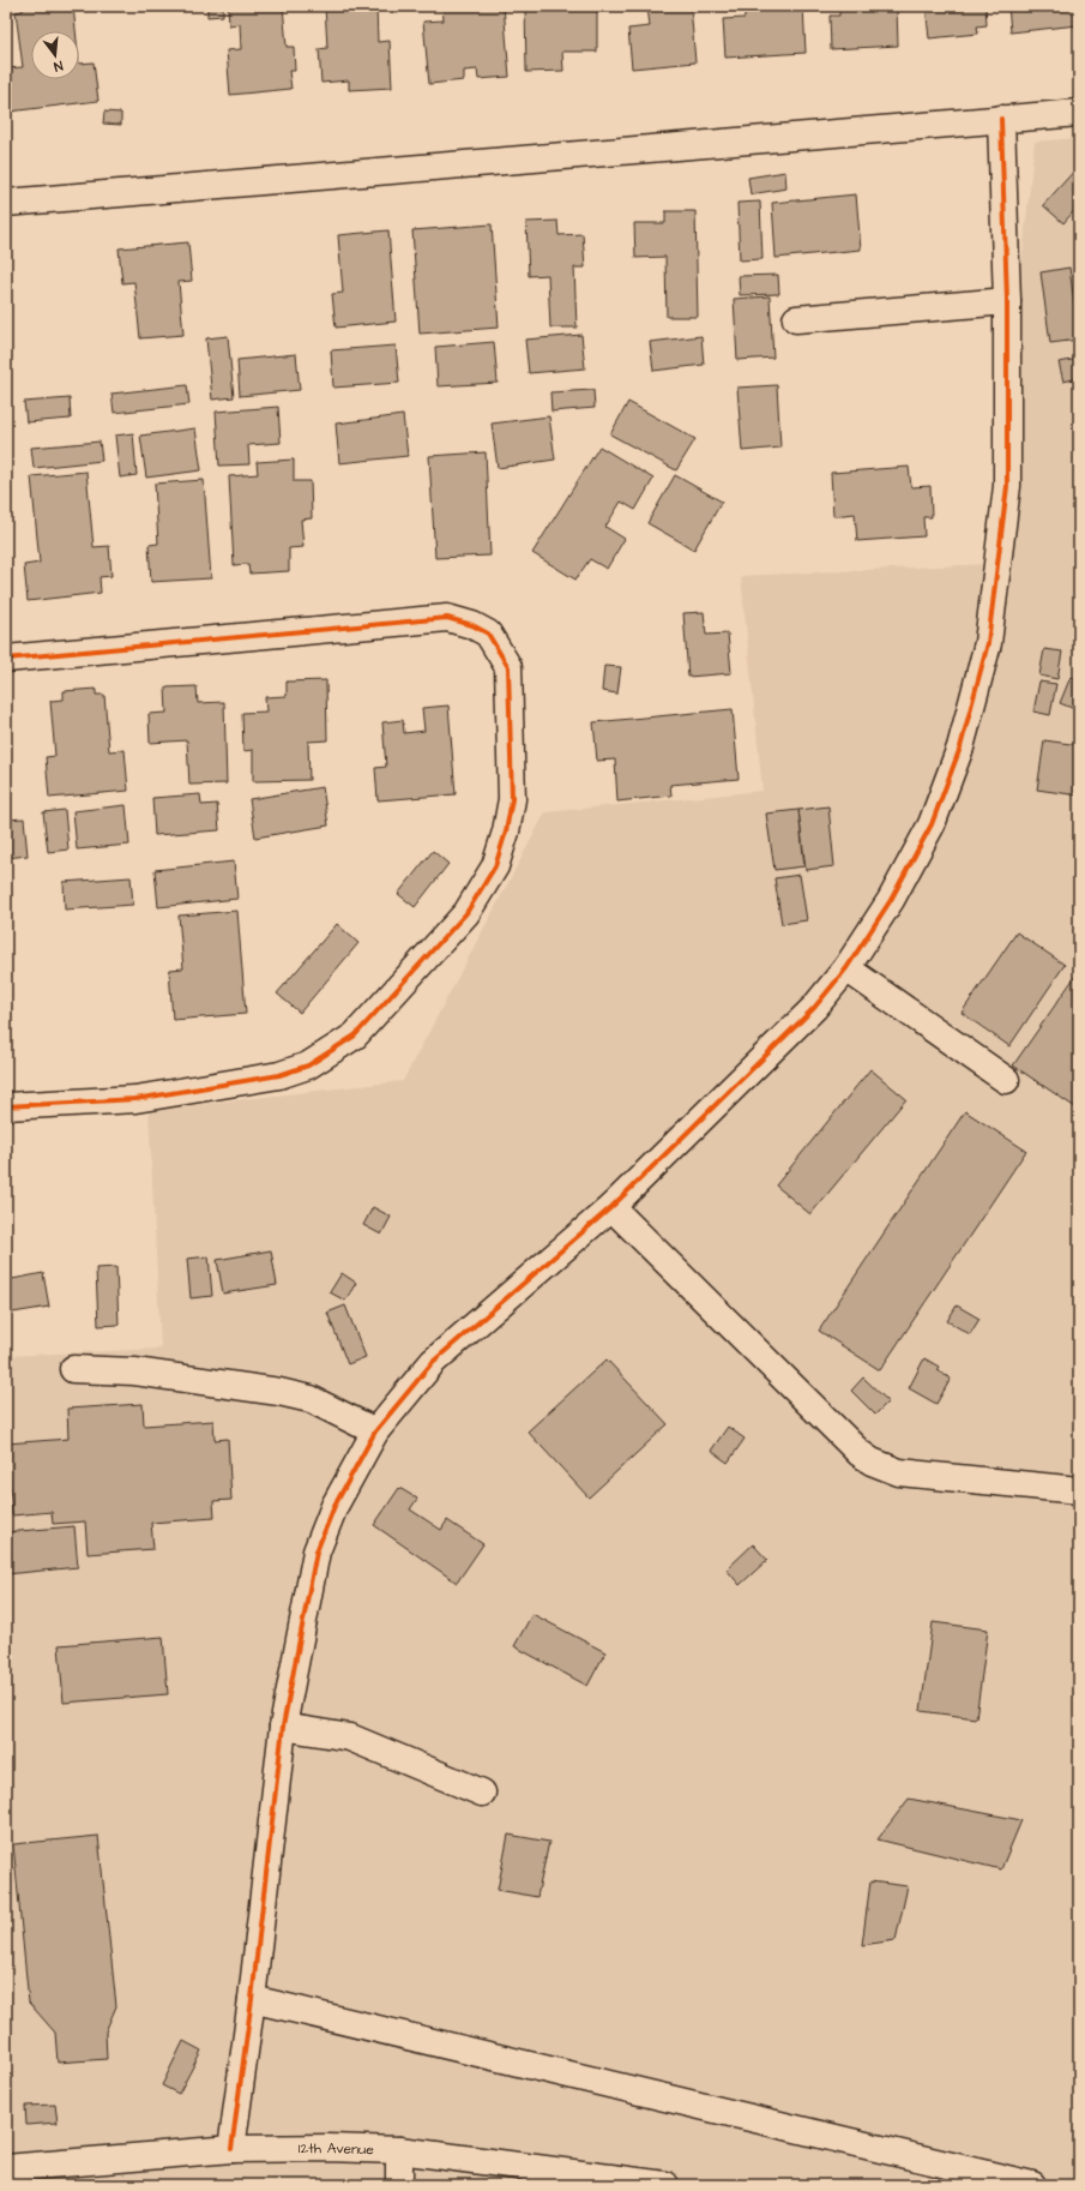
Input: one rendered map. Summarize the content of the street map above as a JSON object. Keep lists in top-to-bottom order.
{
  "streets": {
    "street": ["12th Avenue"]
  },
  "north": "bottom"
}
